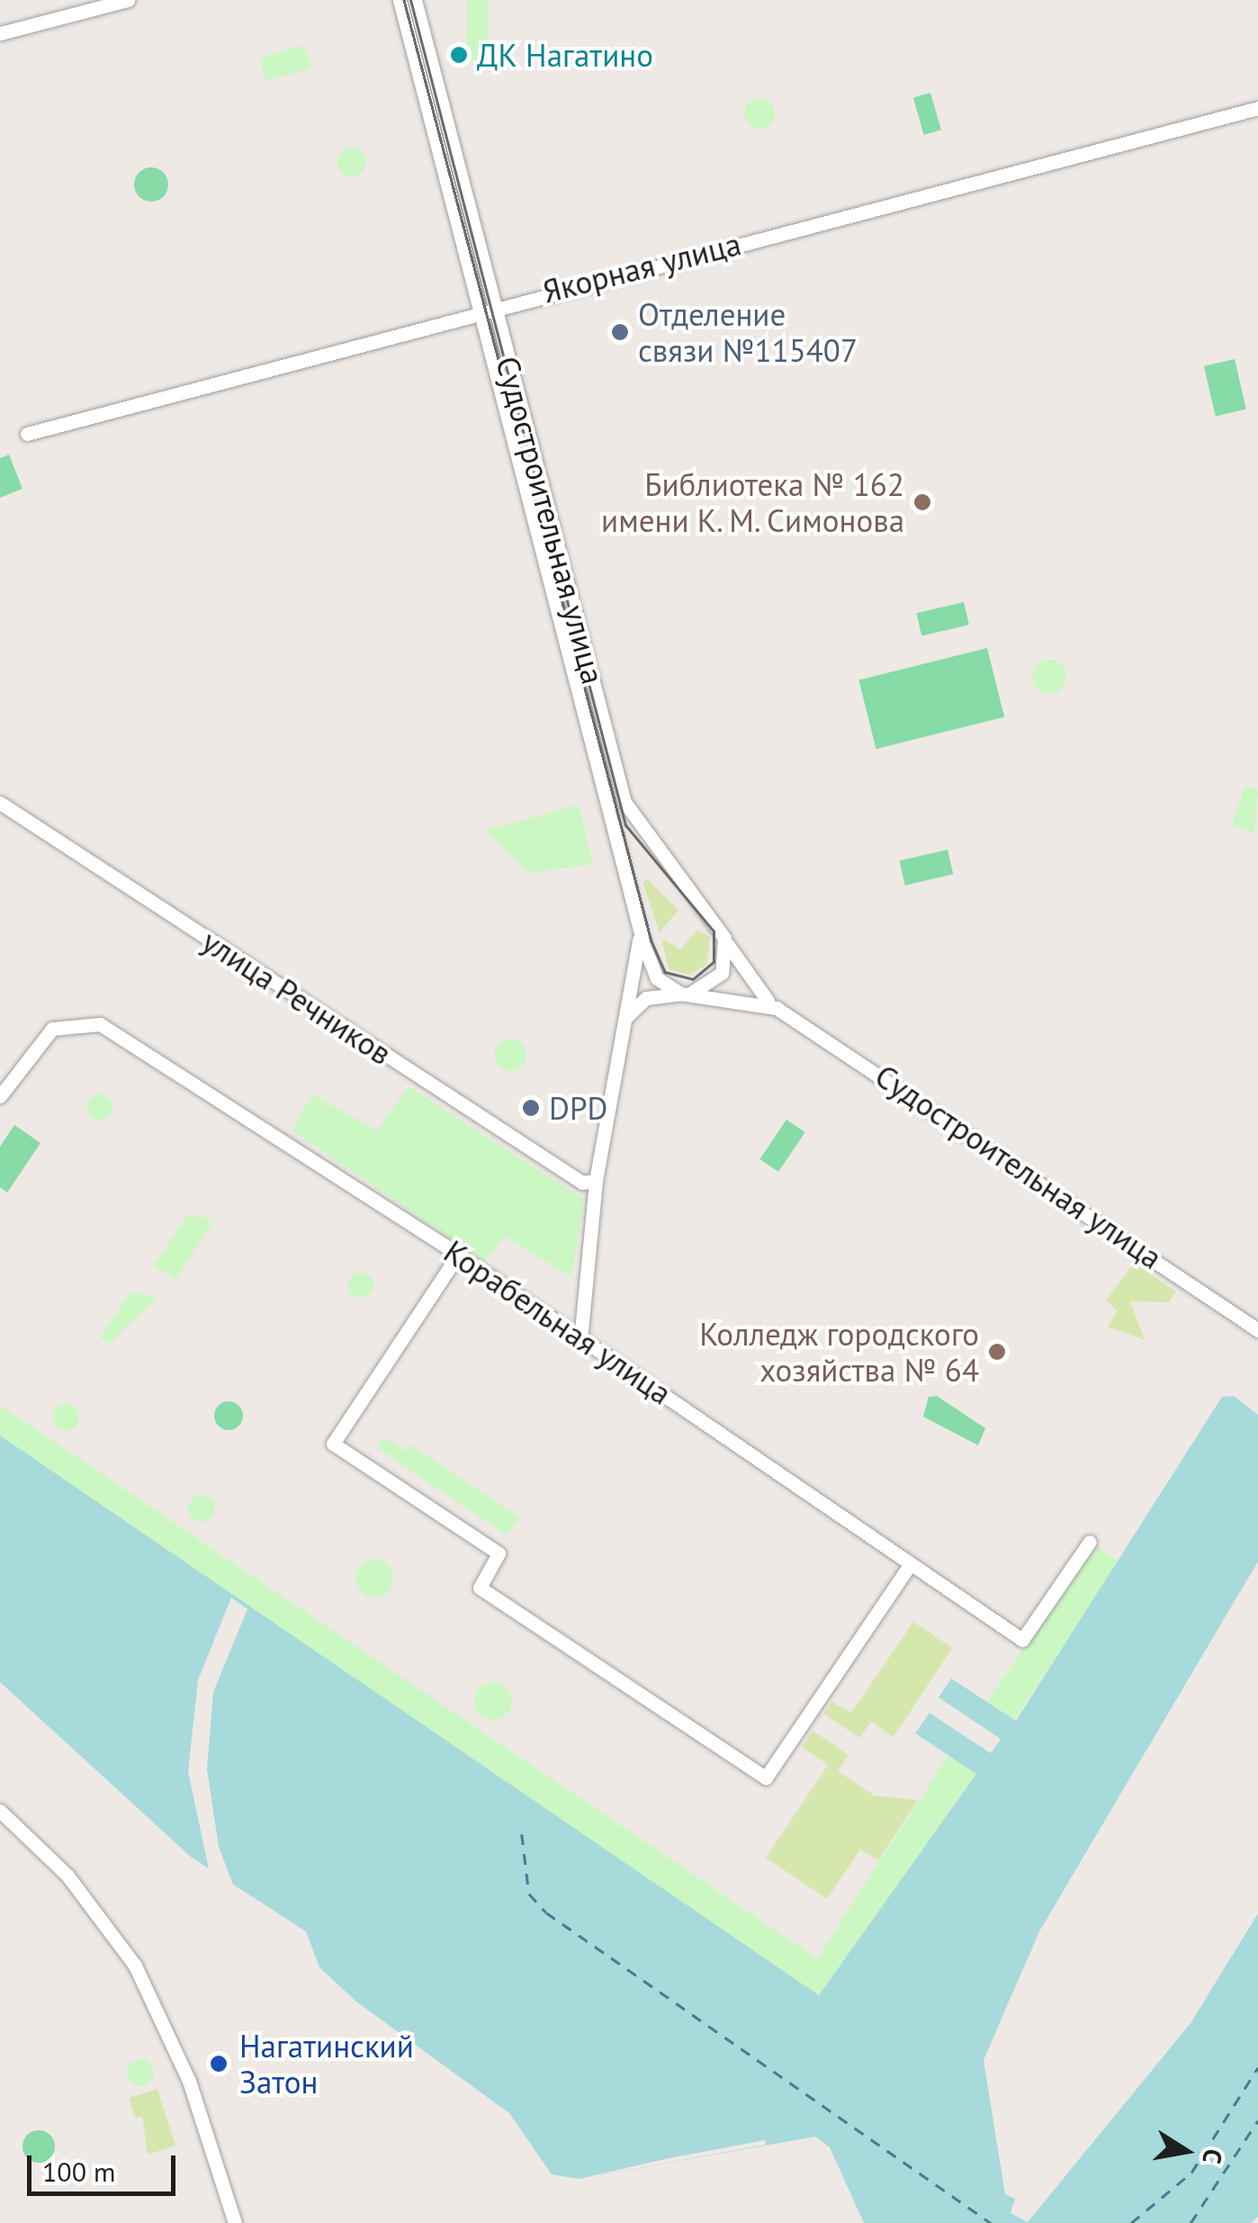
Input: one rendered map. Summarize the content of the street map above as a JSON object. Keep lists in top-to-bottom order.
{
  "streets": {
    "street": [
      "Якорная улица",
      "Судостроительная улица",
      "улица Речников",
      "Корабельная улица"
    ]
  },
  "crossings": [
    ["Якорная улица", "Судостроительная улица"]
  ],
  "places": [
    "ДК Нагатино",
    "Отделение связи №115407",
    "Библиотека № 162 имени К. М. Симонова",
    "DPD",
    "Колледж городского хозяйства № 64",
    "Нагатинский Затон"
  ],
  "scale_bar": "100 m",
  "north": "right"
}
